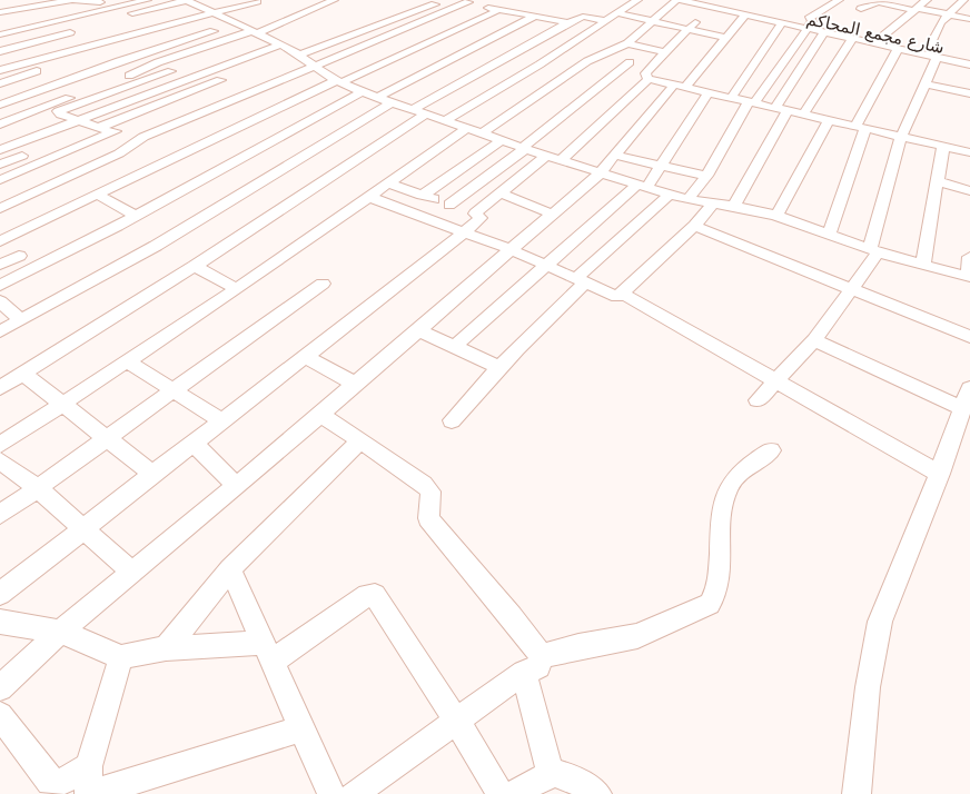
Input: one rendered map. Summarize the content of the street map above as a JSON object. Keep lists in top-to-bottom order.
{
  "streets": {
    "street": ["شارع مجمع المحاكم"]
  }
}
